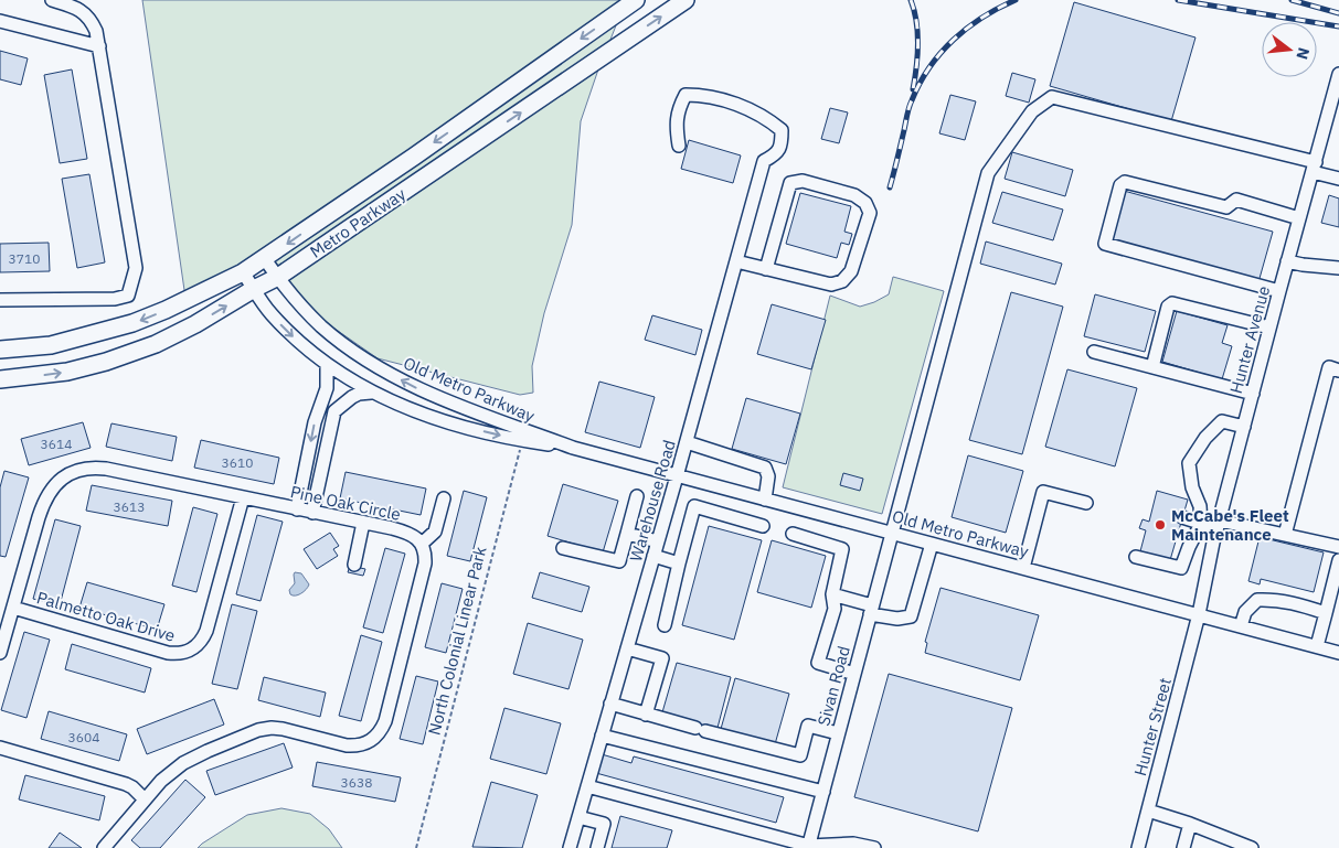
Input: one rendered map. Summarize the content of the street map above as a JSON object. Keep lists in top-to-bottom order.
{
  "streets": {
    "main road": ["Metro Parkway"],
    "street": [
      "Hunter Avenue",
      "Old Metro Parkway",
      "Warehouse Road",
      "Pine Oak Circle",
      "Palmetto Oak Drive",
      "Sivan Road",
      "Hunter Street"
    ],
    "path": ["North Colonial Linear Park"]
  },
  "crossings": [
    ["Metro Parkway", "Old Metro Parkway"],
    ["Hunter Avenue", "Old Metro Parkway"],
    ["Hunter Avenue", "Sivan Road"],
    ["Hunter Avenue", "Hunter Street"],
    ["Old Metro Parkway", "Warehouse Road"],
    ["Old Metro Parkway", "North Colonial Linear Park"],
    ["Old Metro Parkway", "Sivan Road"],
    ["Old Metro Parkway", "Hunter Street"],
    ["Pine Oak Circle", "Palmetto Oak Drive"]
  ],
  "places": ["McCabe's Fleet Maintenance"],
  "house_numbers": [
    "3710",
    "3614",
    "3610",
    "3613",
    "3604",
    "3638"
  ],
  "north": "right"
}
